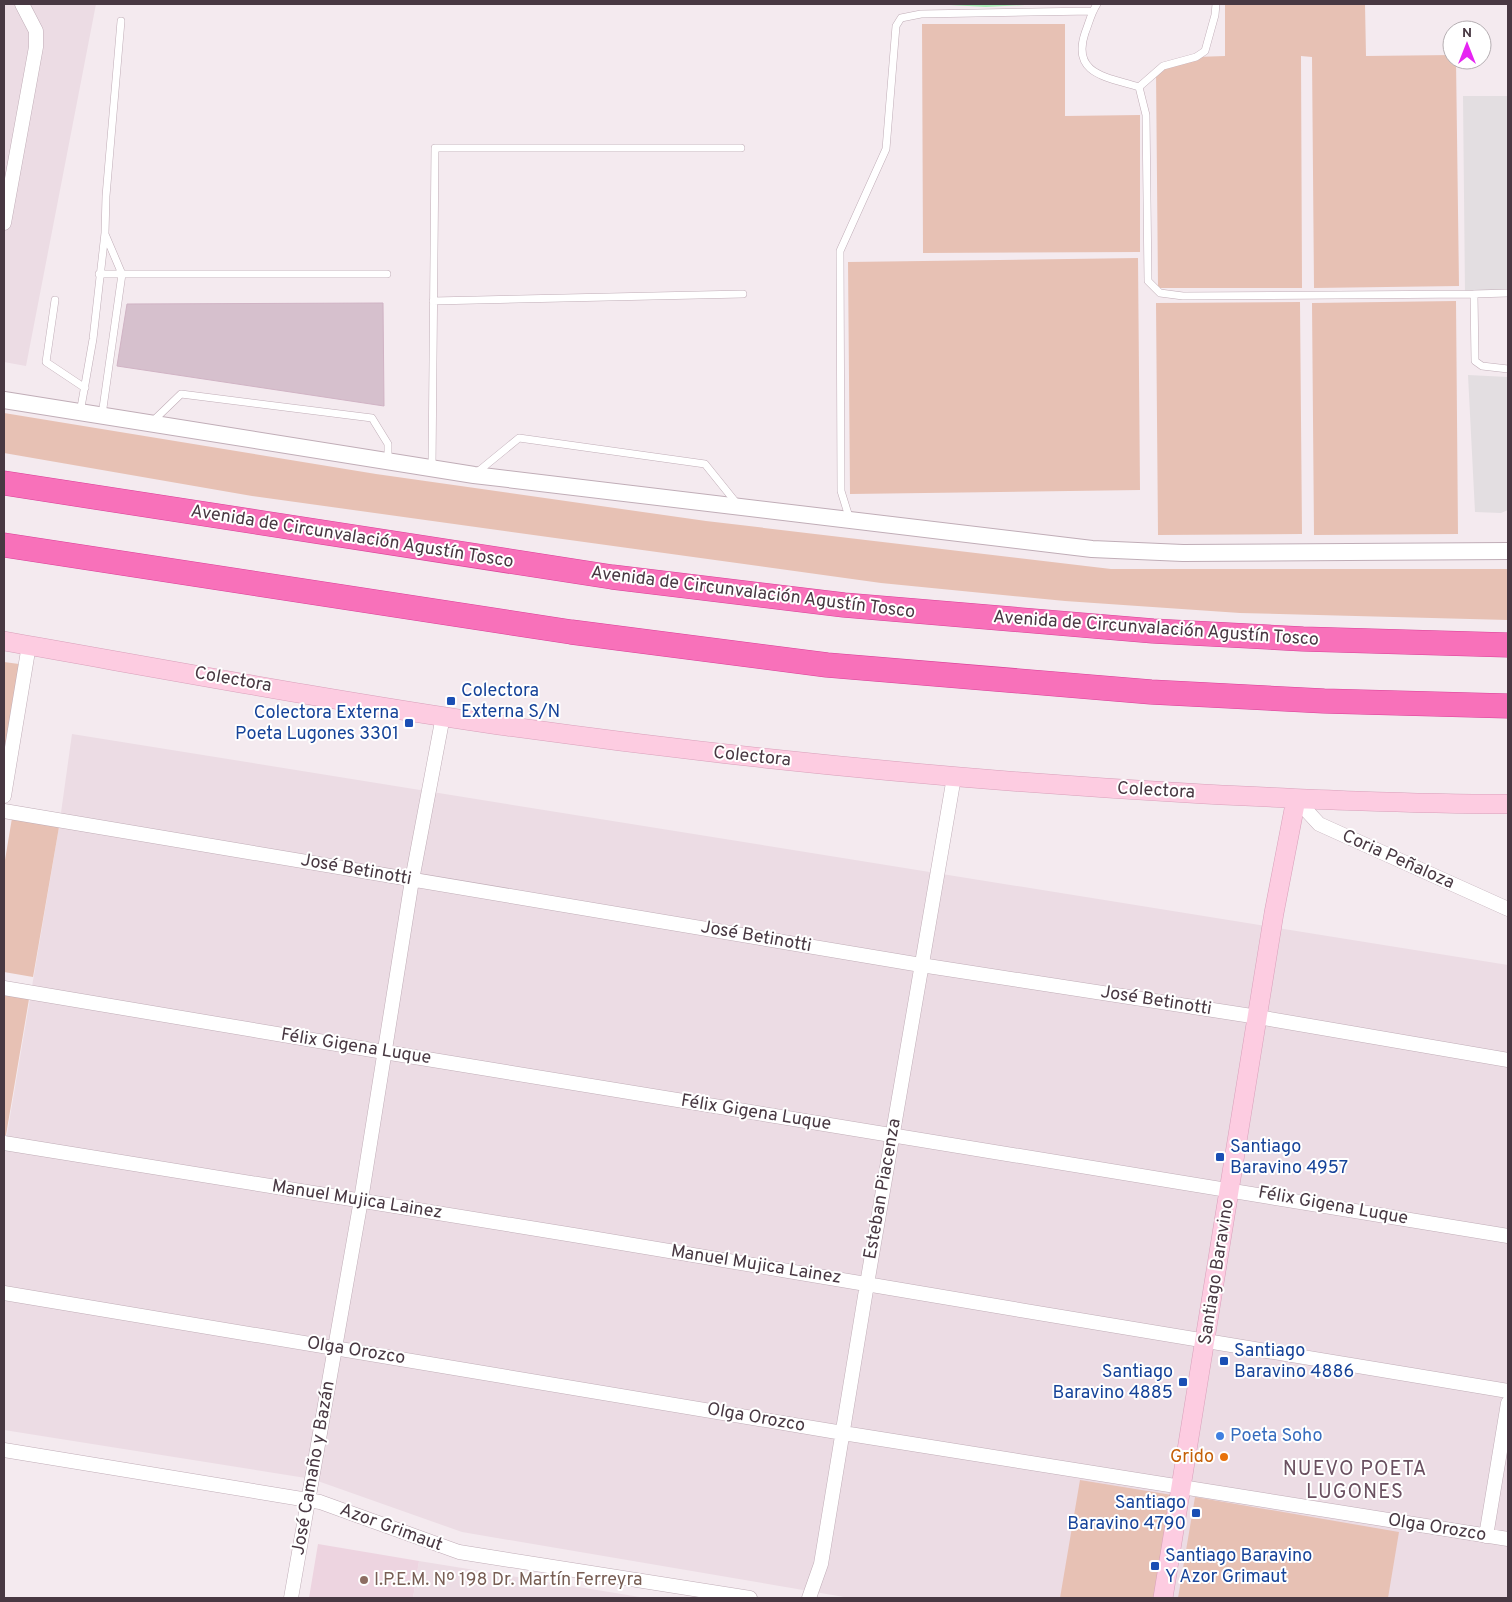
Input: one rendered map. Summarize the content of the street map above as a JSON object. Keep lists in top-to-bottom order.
{
  "streets": {
    "highway": ["Avenida de Circunvalación Agustín Tosco"],
    "main road": ["Colectora", "Santiago Baravino"],
    "street": [
      "Coria Peñaloza",
      "José Betinotti",
      "Félix Gigena Luque",
      "Esteban Piacenza",
      "Manuel Mujica Lainez",
      "Olga Orozco",
      "José Camaño y Bazán",
      "Azor Grimaut"
    ]
  },
  "crossings": [
    ["Colectora", "Coria Peñaloza"],
    ["Colectora", "Esteban Piacenza"],
    ["Colectora", "Santiago Baravino"],
    ["Colectora", "José Camaño y Bazán"],
    ["Coria Peñaloza", "Santiago Baravino"],
    ["José Betinotti", "Esteban Piacenza"],
    ["José Betinotti", "Santiago Baravino"],
    ["José Betinotti", "José Camaño y Bazán"],
    ["Félix Gigena Luque", "Esteban Piacenza"],
    ["Félix Gigena Luque", "Santiago Baravino"],
    ["Félix Gigena Luque", "José Camaño y Bazán"],
    ["Esteban Piacenza", "Manuel Mujica Lainez"],
    ["Esteban Piacenza", "Olga Orozco"],
    ["Manuel Mujica Lainez", "Santiago Baravino"],
    ["Manuel Mujica Lainez", "José Camaño y Bazán"],
    ["Santiago Baravino", "Olga Orozco"],
    ["Olga Orozco", "José Camaño y Bazán"],
    ["José Camaño y Bazán", "Azor Grimaut"]
  ],
  "districts": ["NUEVO POETA LUGONES"],
  "places": {
    "transit": [
      "Colectora Externa S/N",
      "Colectora Externa Poeta Lugones 3301",
      "Santiago Baravino 4957",
      "Santiago Baravino 4886",
      "Santiago Baravino 4885",
      "Santiago Baravino 4790",
      "Santiago Baravino Y Azor Grimaut"
    ],
    "other": ["Poeta Soho", "Grido", "I.P.E.M. Nº 198 Dr. Martín Ferreyra"]
  },
  "north": "top"
}
